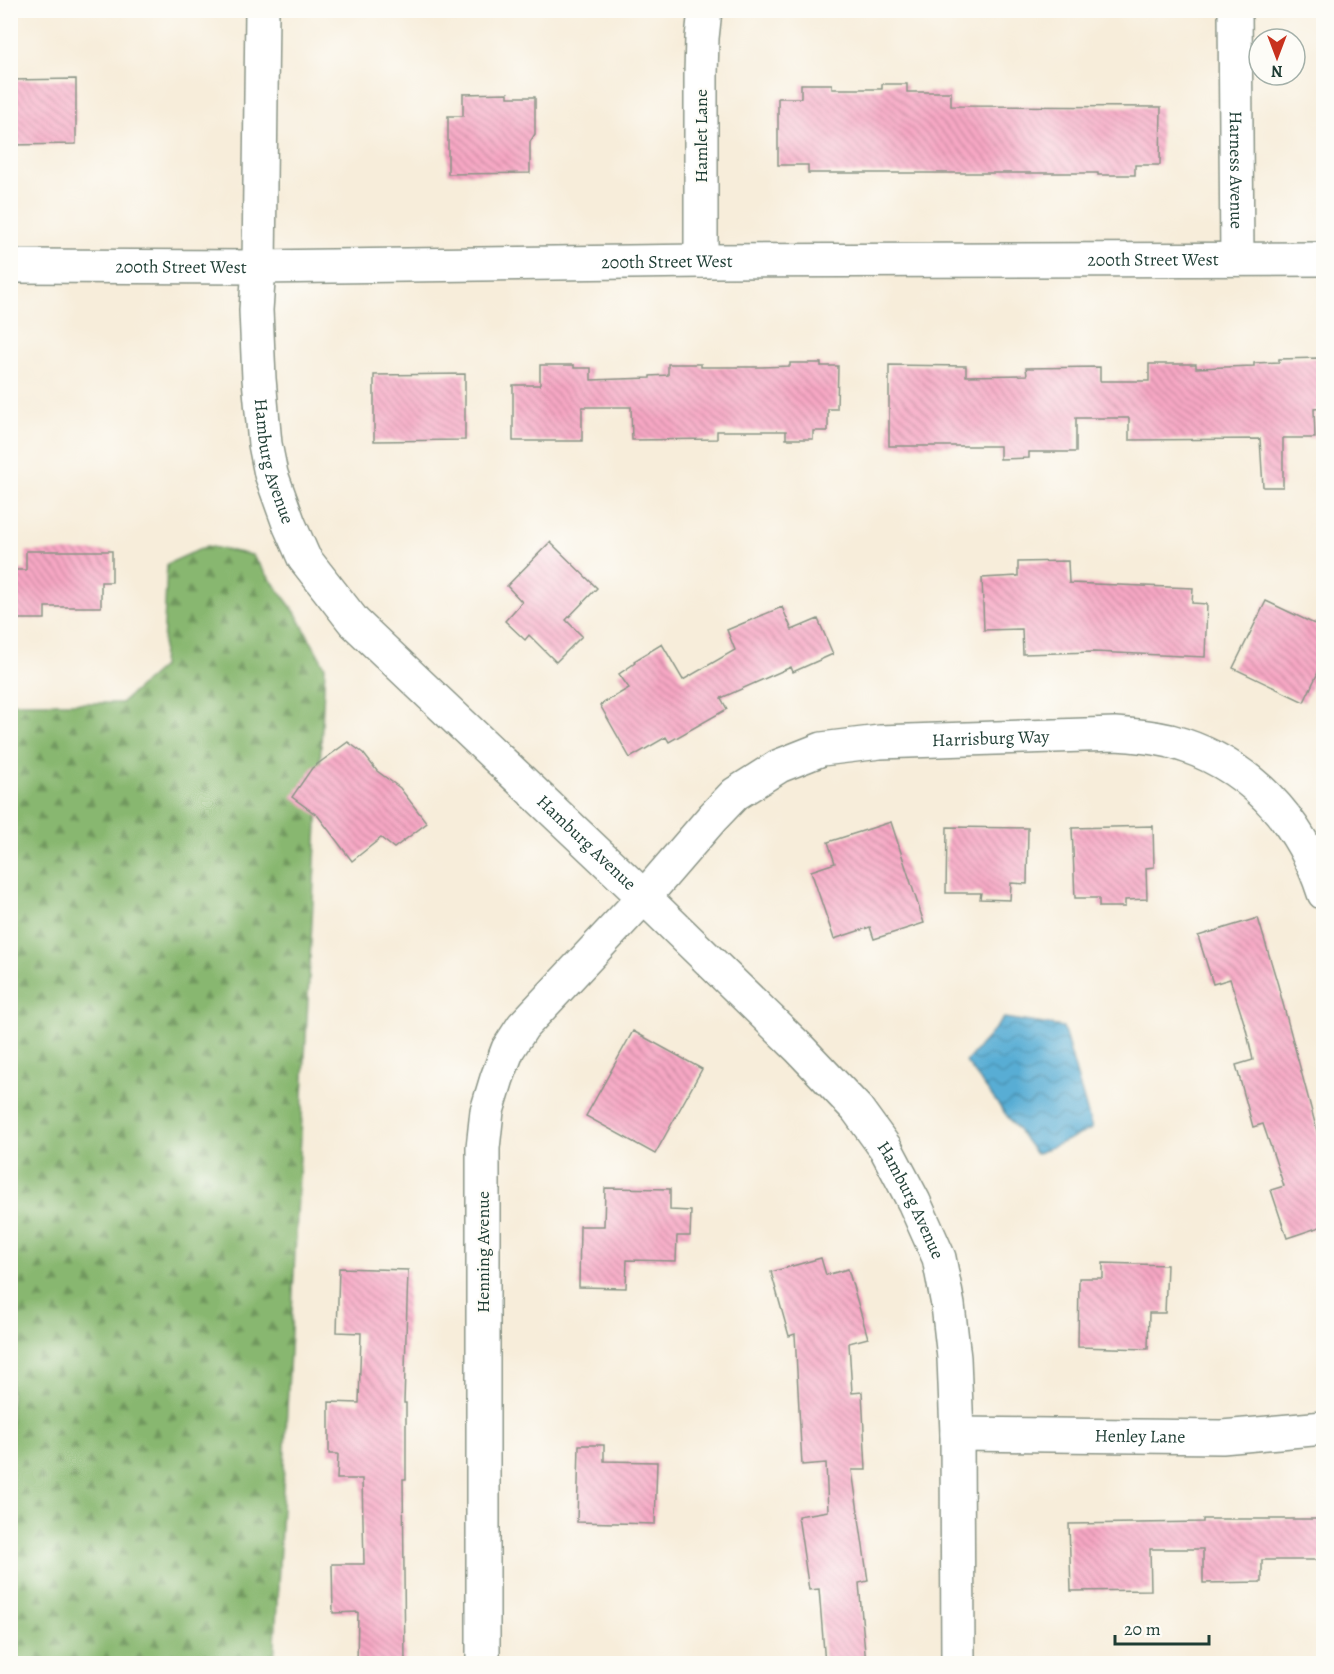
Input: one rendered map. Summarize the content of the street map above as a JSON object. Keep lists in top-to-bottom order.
{
  "streets": {
    "street": [
      "Hamlet Lane",
      "Harness Avenue",
      "200th Street West",
      "Hamburg Avenue",
      "Harrisburg Way",
      "Henning Avenue",
      "Henley Lane"
    ]
  },
  "crossings": [
    ["Hamlet Lane", "200th Street West"],
    ["Harness Avenue", "200th Street West"],
    ["200th Street West", "Hamburg Avenue"],
    ["Hamburg Avenue", "Harrisburg Way"],
    ["Hamburg Avenue", "Henning Avenue"],
    ["Hamburg Avenue", "Henley Lane"],
    ["Harrisburg Way", "Henning Avenue"]
  ],
  "scale_bar": "20 m",
  "north": "bottom"
}
